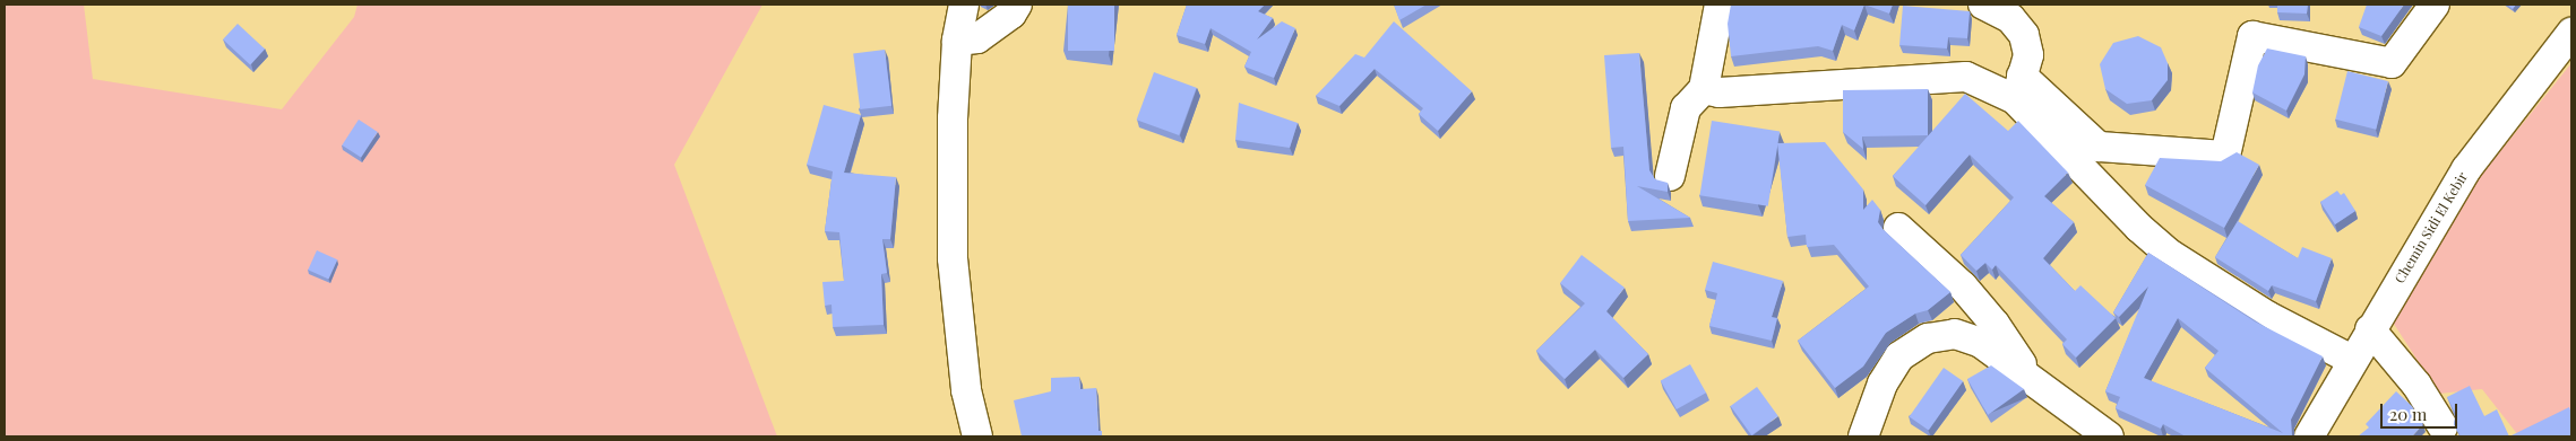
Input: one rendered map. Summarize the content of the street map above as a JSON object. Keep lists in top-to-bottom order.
{
  "streets": {
    "street": ["Chemin Sidi El Kebir"]
  },
  "scale_bar": "20 m"
}
